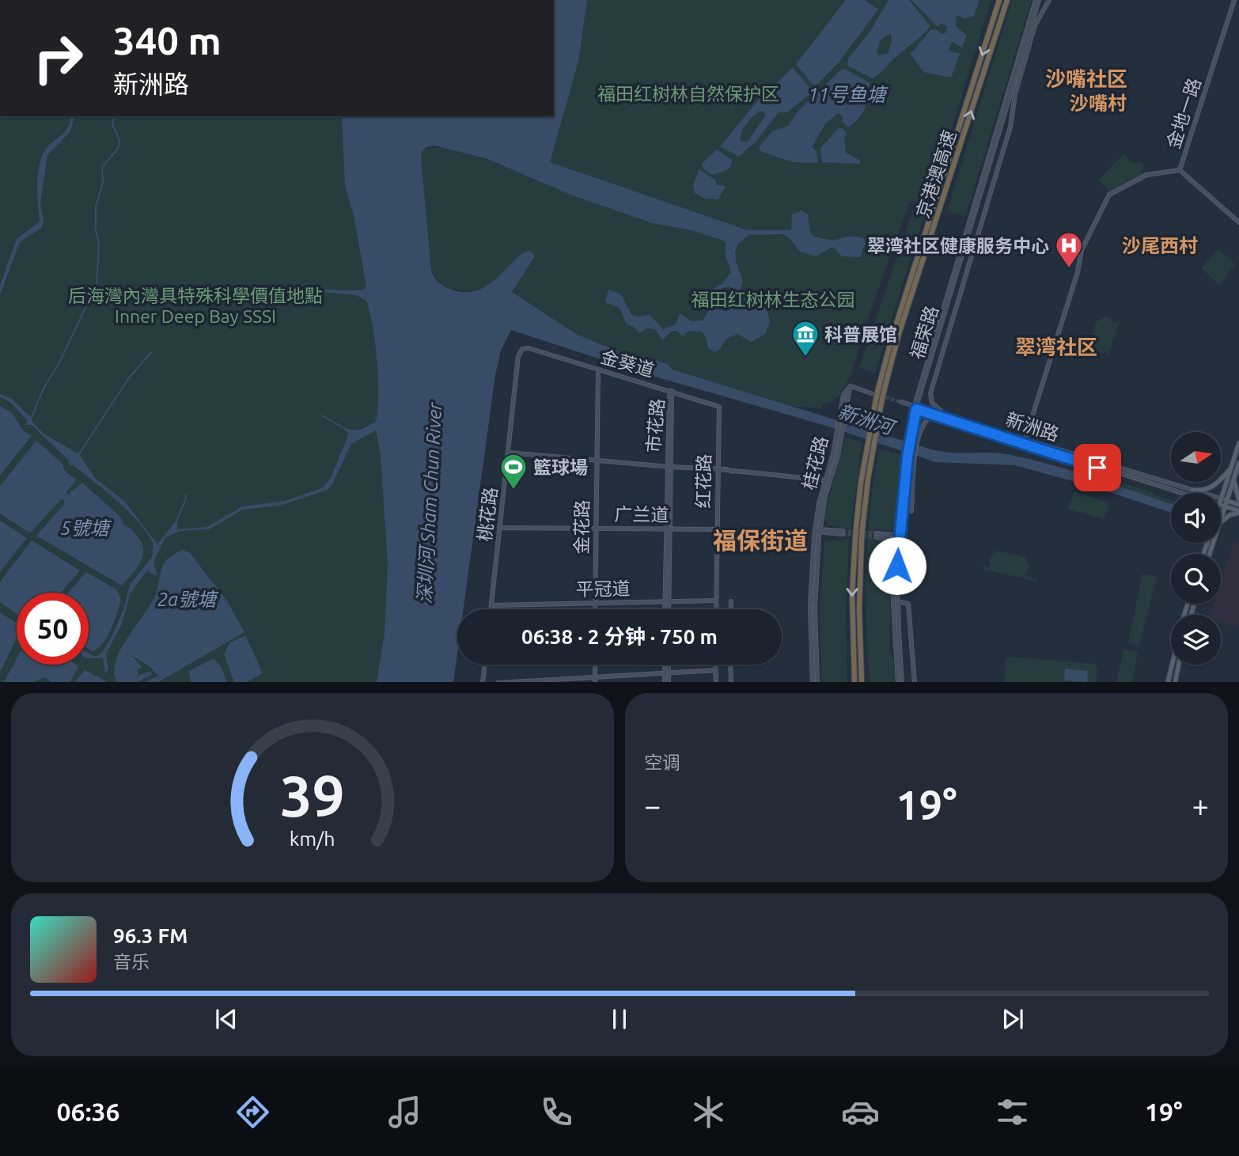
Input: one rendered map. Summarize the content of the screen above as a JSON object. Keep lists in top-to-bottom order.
{
  "streets": {
    "highway": ["京港澳高速"],
    "main road": ["新洲路"],
    "street": [
      "金地一路",
      "福荣路",
      "金葵道",
      "市花路",
      "桂花路",
      "红花路",
      "桃花路",
      "广兰道",
      "金花路",
      "平冠道"
    ]
  },
  "crossings": [
    ["金地一路", "新洲路"],
    ["福荣路", "新洲路"],
    ["金葵道", "市花路"],
    ["金葵道", "红花路"],
    ["金葵道", "桃花路"],
    ["金葵道", "金花路"],
    ["市花路", "广兰道"],
    ["市花路", "平冠道"],
    ["红花路", "广兰道"],
    ["红花路", "平冠道"],
    ["桃花路", "广兰道"],
    ["桃花路", "平冠道"],
    ["广兰道", "金花路"],
    ["金花路", "平冠道"]
  ],
  "districts": [
    "沙嘴社区",
    "沙嘴村",
    "沙尾西村",
    "翠湾社区",
    "福保街道"
  ],
  "water": [
    "11号鱼塘",
    "新洲河",
    "深圳河 Sham Chun River",
    "5號塘",
    "2a號塘"
  ],
  "parks": ["福田红树林自然保护区", "后海灣內灣具特殊科學價值地點 Inner Deep Bay SSSI", "福田红树林生态公园"],
  "places": {
    "hospital": ["翠湾社区健康服务中心"],
    "museum": ["科普展馆"],
    "sports": ["籃球場"]
  },
  "north": "right",
  "page": {
    "turn": ["340 m", "新洲路"],
    "limit": "50",
    "trip": "06:38 · 2 分钟 · 750 m",
    "tile": "空调",
    "heat": ["−", "19°", "+"],
    "song": ["96.3 FM", "音乐"],
    "tabs": ["06:36", "19°"],
    "gauge": ["39", "km/h"]
  }
}
